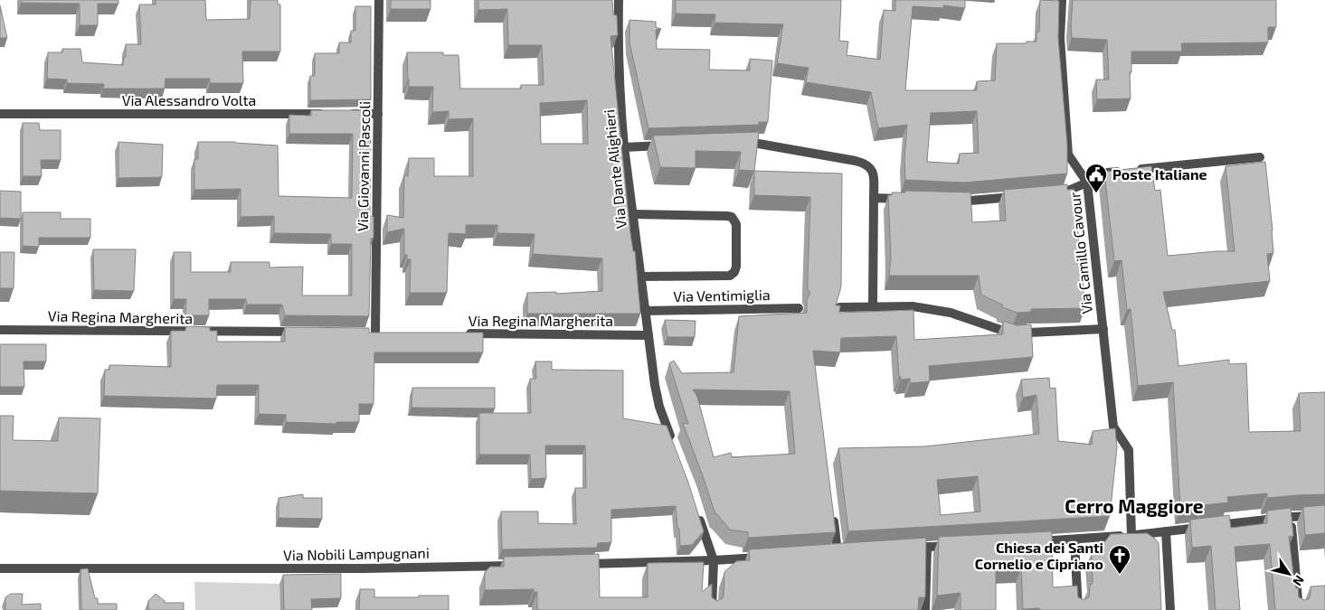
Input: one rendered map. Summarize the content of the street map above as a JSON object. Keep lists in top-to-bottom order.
{
  "streets": {
    "street": [
      "Via Alessandro Volta",
      "Via Giovanni Pascoli",
      "Via Dante Alighieri",
      "Via Camillo Cavour",
      "Via Ventimiglia",
      "Via Regina Margherita",
      "Via Nobili Lampugnani"
    ]
  },
  "crossings": [
    ["Via Alessandro Volta", "Via Giovanni Pascoli"],
    ["Via Dante Alighieri", "Via Ventimiglia"],
    ["Via Dante Alighieri", "Via Regina Margherita"]
  ],
  "districts": ["Cerro Maggiore"],
  "places": {
    "public building": ["Poste Italiane"],
    "church": ["Chiesa dei Santi Cornelio e Cipriano"]
  },
  "north": "bottom right"
}
